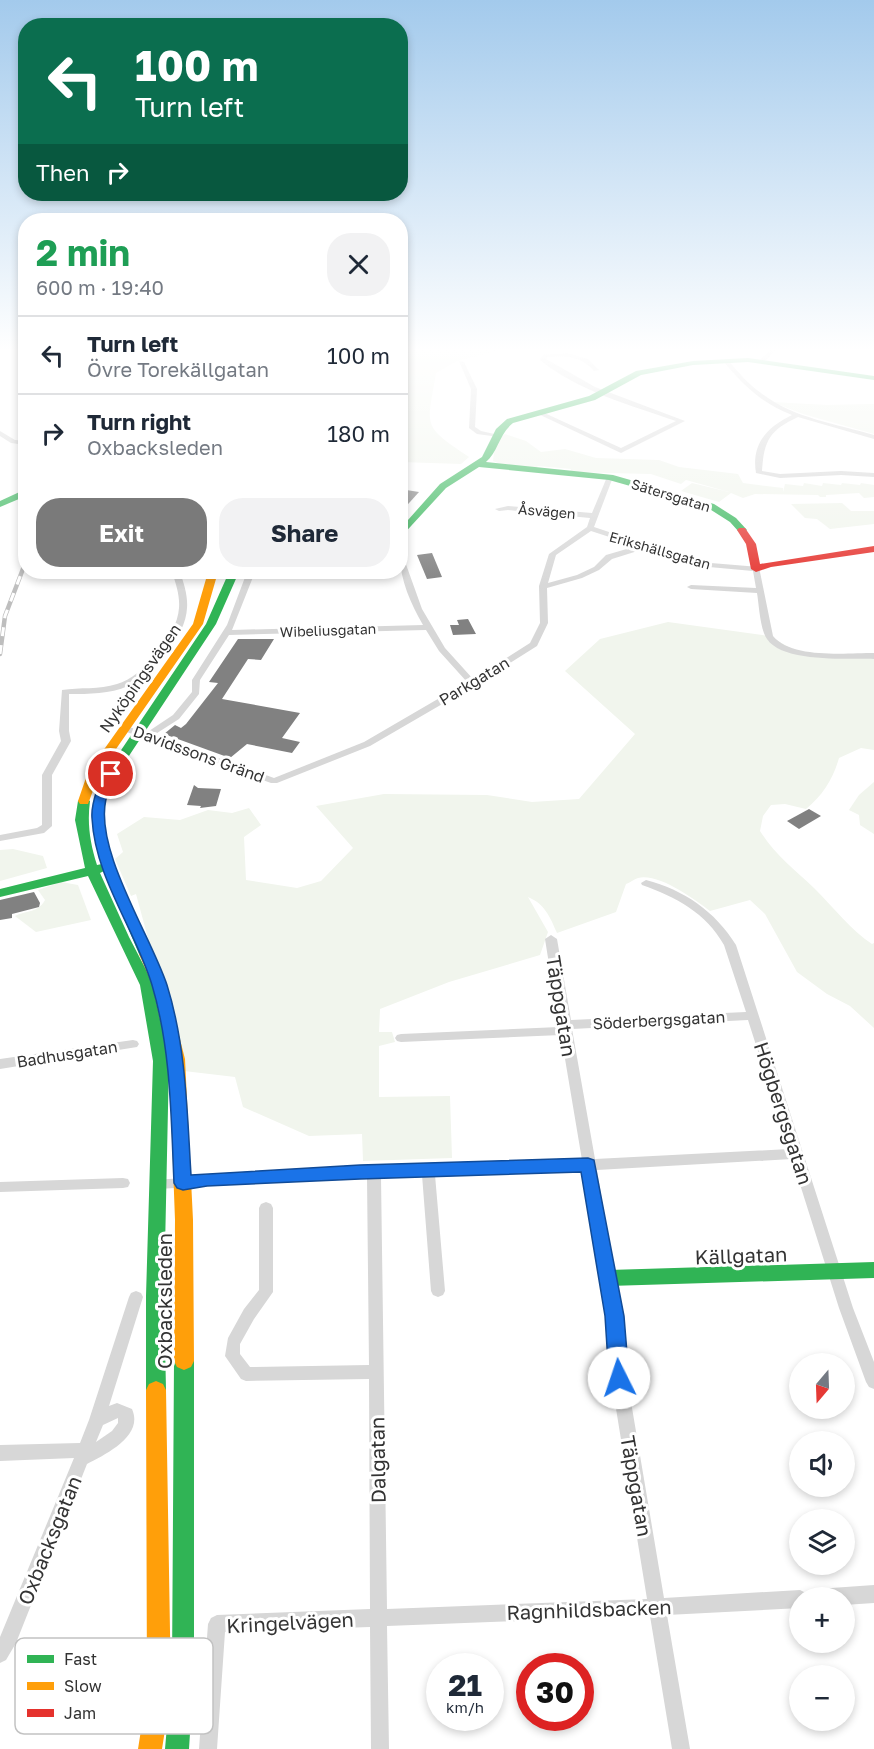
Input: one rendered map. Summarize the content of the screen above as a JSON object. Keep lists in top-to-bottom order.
{
  "streets": {
    "main road": [
      "Sätersgatan",
      "Erikshällsgatan",
      "Nyköpingsvägen",
      "Källgatan",
      "Oxbacksleden"
    ],
    "street": [
      "Åsvägen",
      "Wibeliusgatan",
      "Parkgatan",
      "Davidssons Gränd",
      "Täppgatan",
      "Söderbergsgatan",
      "Badhusgatan",
      "Högbergsgatan",
      "Dalgatan",
      "Oxbacksgatan",
      "Ragnhildsbacken",
      "Kringelvägen"
    ]
  },
  "crossings": [
    ["Sätersgatan", "Erikshällsgatan"],
    ["Sätersgatan", "Parkgatan"],
    ["Åsvägen", "Parkgatan"],
    ["Erikshällsgatan", "Parkgatan"],
    ["Nyköpingsvägen", "Davidssons Gränd"],
    ["Nyköpingsvägen", "Oxbacksleden"],
    ["Parkgatan", "Davidssons Gränd"],
    ["Täppgatan", "Söderbergsgatan"],
    ["Täppgatan", "Källgatan"],
    ["Täppgatan", "Ragnhildsbacken"],
    ["Söderbergsgatan", "Högbergsgatan"],
    ["Högbergsgatan", "Källgatan"],
    ["Dalgatan", "Ragnhildsbacken"],
    ["Dalgatan", "Kringelvägen"],
    ["Ragnhildsbacken", "Kringelvägen"]
  ],
  "legend": ["Fast", "Slow", "Jam"],
  "north": "bottom",
  "page": {
    "turn": ["100 m", "Turn left"],
    "then": "Then",
    "heading": ["2 min", "600 m · 19:40"],
    "list": [
      {
        "name": "Turn left",
        "note": "Övre Torekällgatan",
        "value": "100 m"
      },
      {
        "name": "Turn right",
        "note": "Oxbacksleden",
        "value": "180 m"
      }
    ],
    "buttons": ["Exit", "Share"],
    "map_buttons": ["+", "−"],
    "speed": "21 km/h",
    "limit": "30"
  }
}
